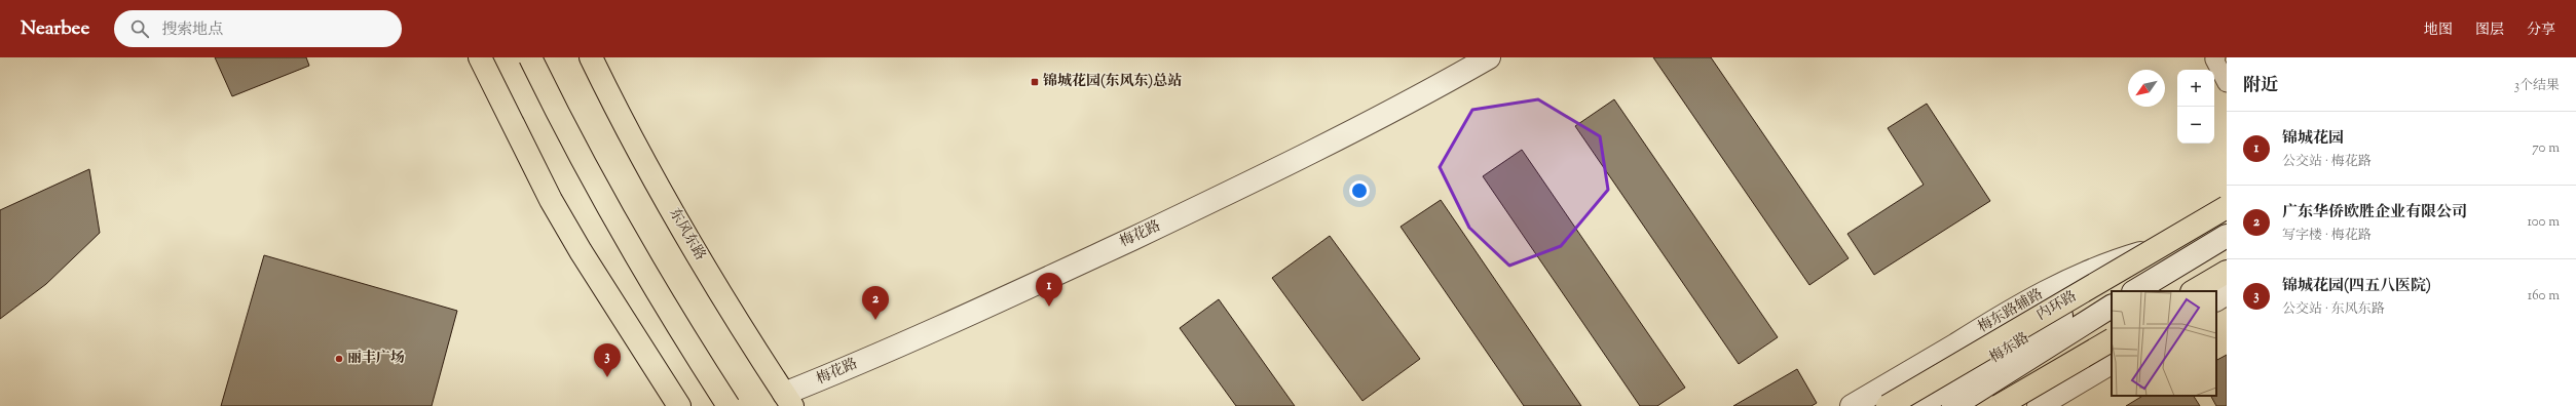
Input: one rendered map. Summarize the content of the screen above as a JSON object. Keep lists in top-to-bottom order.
{
  "streets": {
    "highway": ["东风东路", "内环路"],
    "street": ["梅花路", "梅东路辅路", "梅东路"]
  },
  "crossings": [
    ["东风东路", "梅花路"],
    ["梅东路辅路", "梅东路"]
  ],
  "places": {
    "transit": ["锦城花园(东风东)总站"],
    "other": ["丽丰广场"]
  },
  "north": "bottom left",
  "page": {
    "header": "Nearbee",
    "search": "搜索地点",
    "nav": ["地图", "图层", "分享"],
    "heading": ["附近", "3个结果"],
    "map_buttons": ["+", "−"],
    "list": [
      {
        "mark": "1",
        "name": "锦城花园",
        "note": "公交站 · 梅花路",
        "value": "70 m"
      },
      {
        "mark": "2",
        "name": "广东华侨欧胜企业有限公司",
        "note": "写字楼 · 梅花路",
        "value": "100 m"
      },
      {
        "mark": "3",
        "name": "锦城花园(四五八医院)",
        "note": "公交站 · 东风东路",
        "value": "160 m"
      }
    ],
    "pins": ["1", "2", "3"]
  }
}
